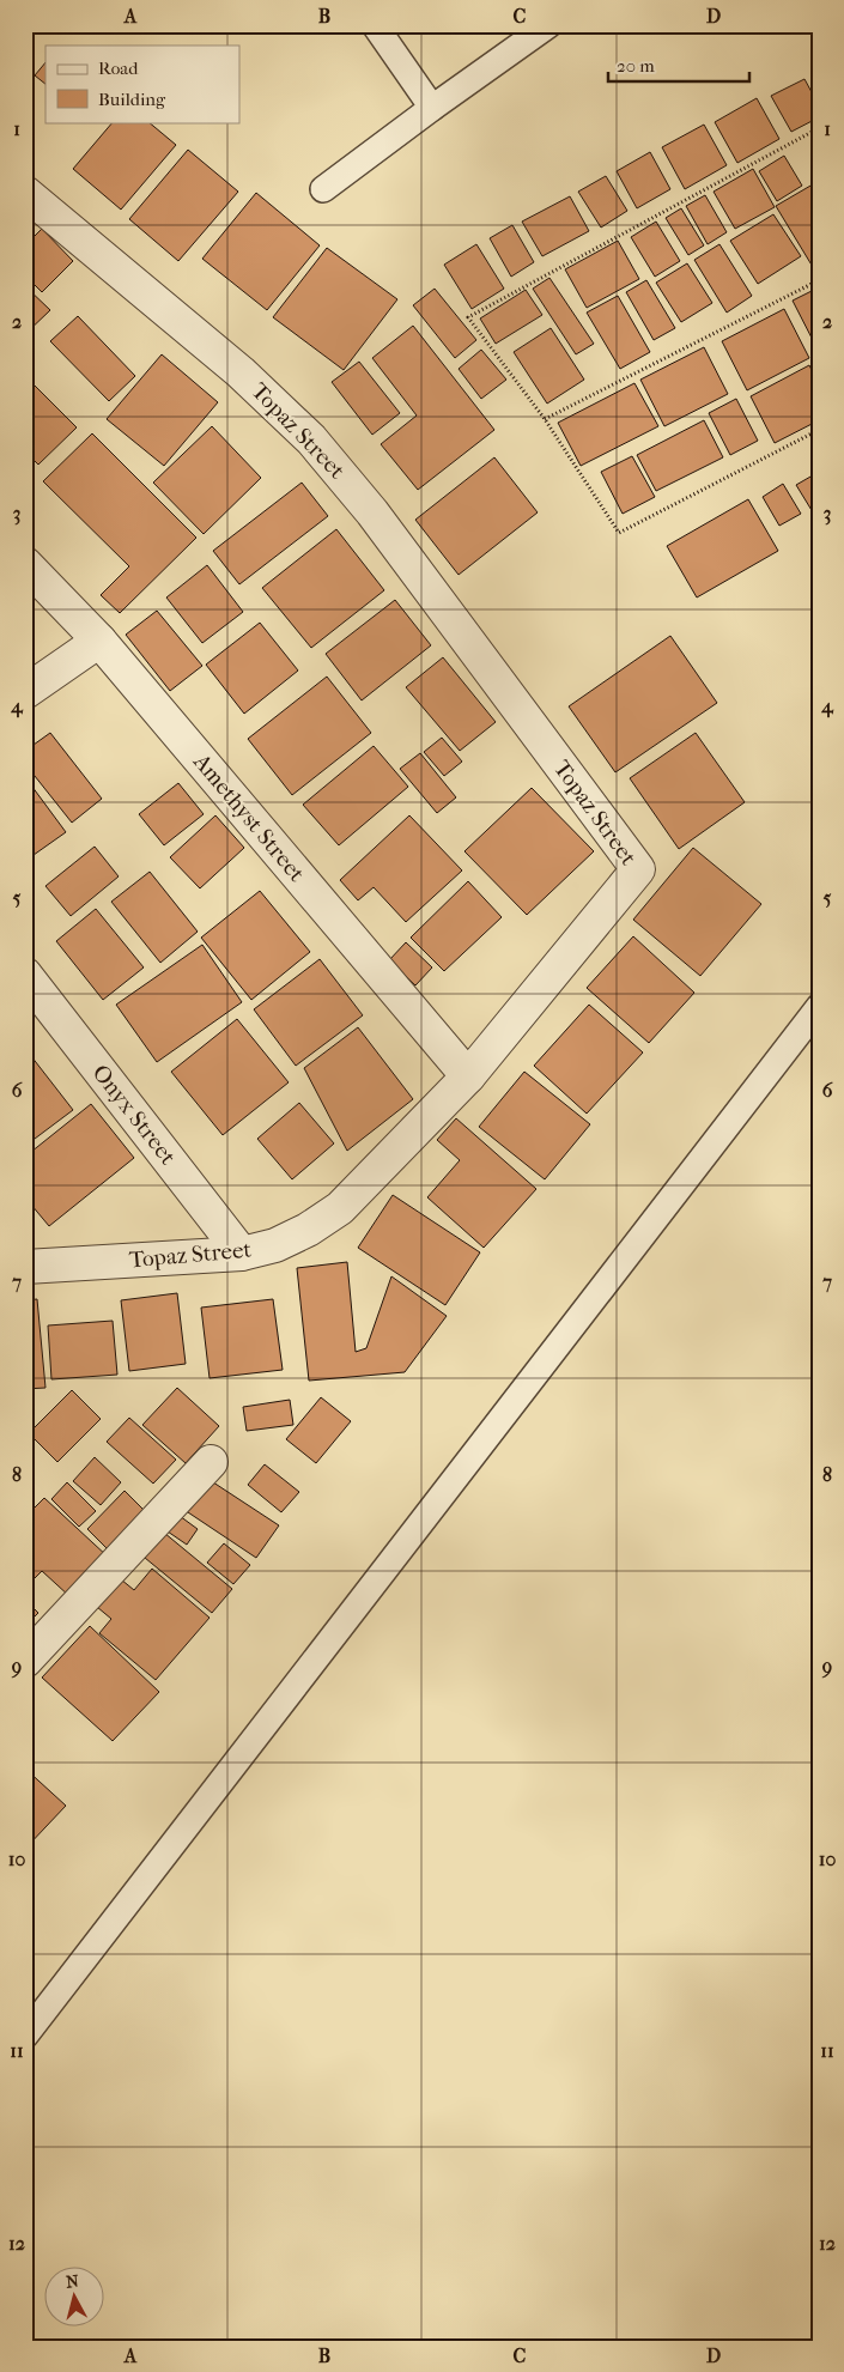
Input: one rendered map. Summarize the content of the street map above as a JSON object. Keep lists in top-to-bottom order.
{
  "streets": {
    "street": ["Topaz Street", "Amethyst Street", "Onyx Street"]
  },
  "crossings": [
    ["Topaz Street", "Amethyst Street"],
    ["Topaz Street", "Onyx Street"]
  ],
  "legend": ["Road", "Building"],
  "scale_bar": "20 m",
  "north": "top",
  "grid": {
    "columns": [
      "A",
      "B",
      "C",
      "D"
    ],
    "rows": [
      "1",
      "2",
      "3",
      "4",
      "5",
      "6",
      "7",
      "8",
      "9",
      "10",
      "11",
      "12"
    ]
  }
}
